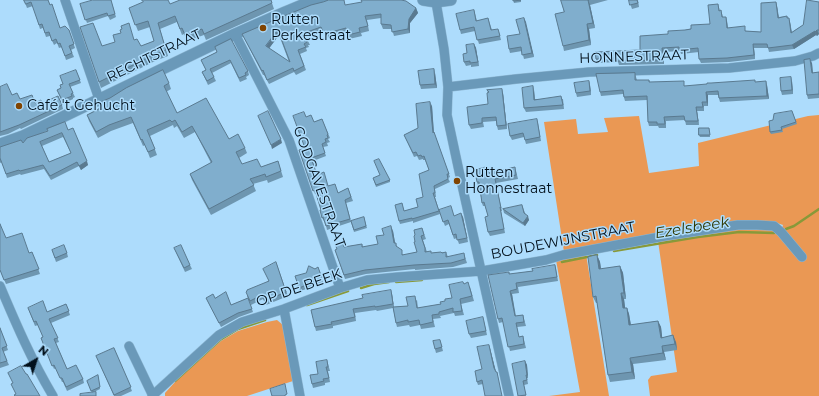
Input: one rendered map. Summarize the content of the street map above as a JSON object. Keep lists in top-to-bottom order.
{
  "streets": {
    "street": [
      "RECHTSTRAAT",
      "HONNESTRAAT",
      "GODGAVESTRAAT",
      "BOUDEWIJNSTRAAT",
      "OP DE BEEK"
    ]
  },
  "crossings": [
    ["RECHTSTRAAT", "GODGAVESTRAAT"],
    ["HONNESTRAAT", "BOUDEWIJNSTRAAT"],
    ["GODGAVESTRAAT", "OP DE BEEK"],
    ["BOUDEWIJNSTRAAT", "OP DE BEEK"]
  ],
  "water": ["Ezelsbeek"],
  "places": ["Rutten Perkestraat", "Café 't Gehucht", "Rutten Honnestraat"],
  "north": "top right"
}
